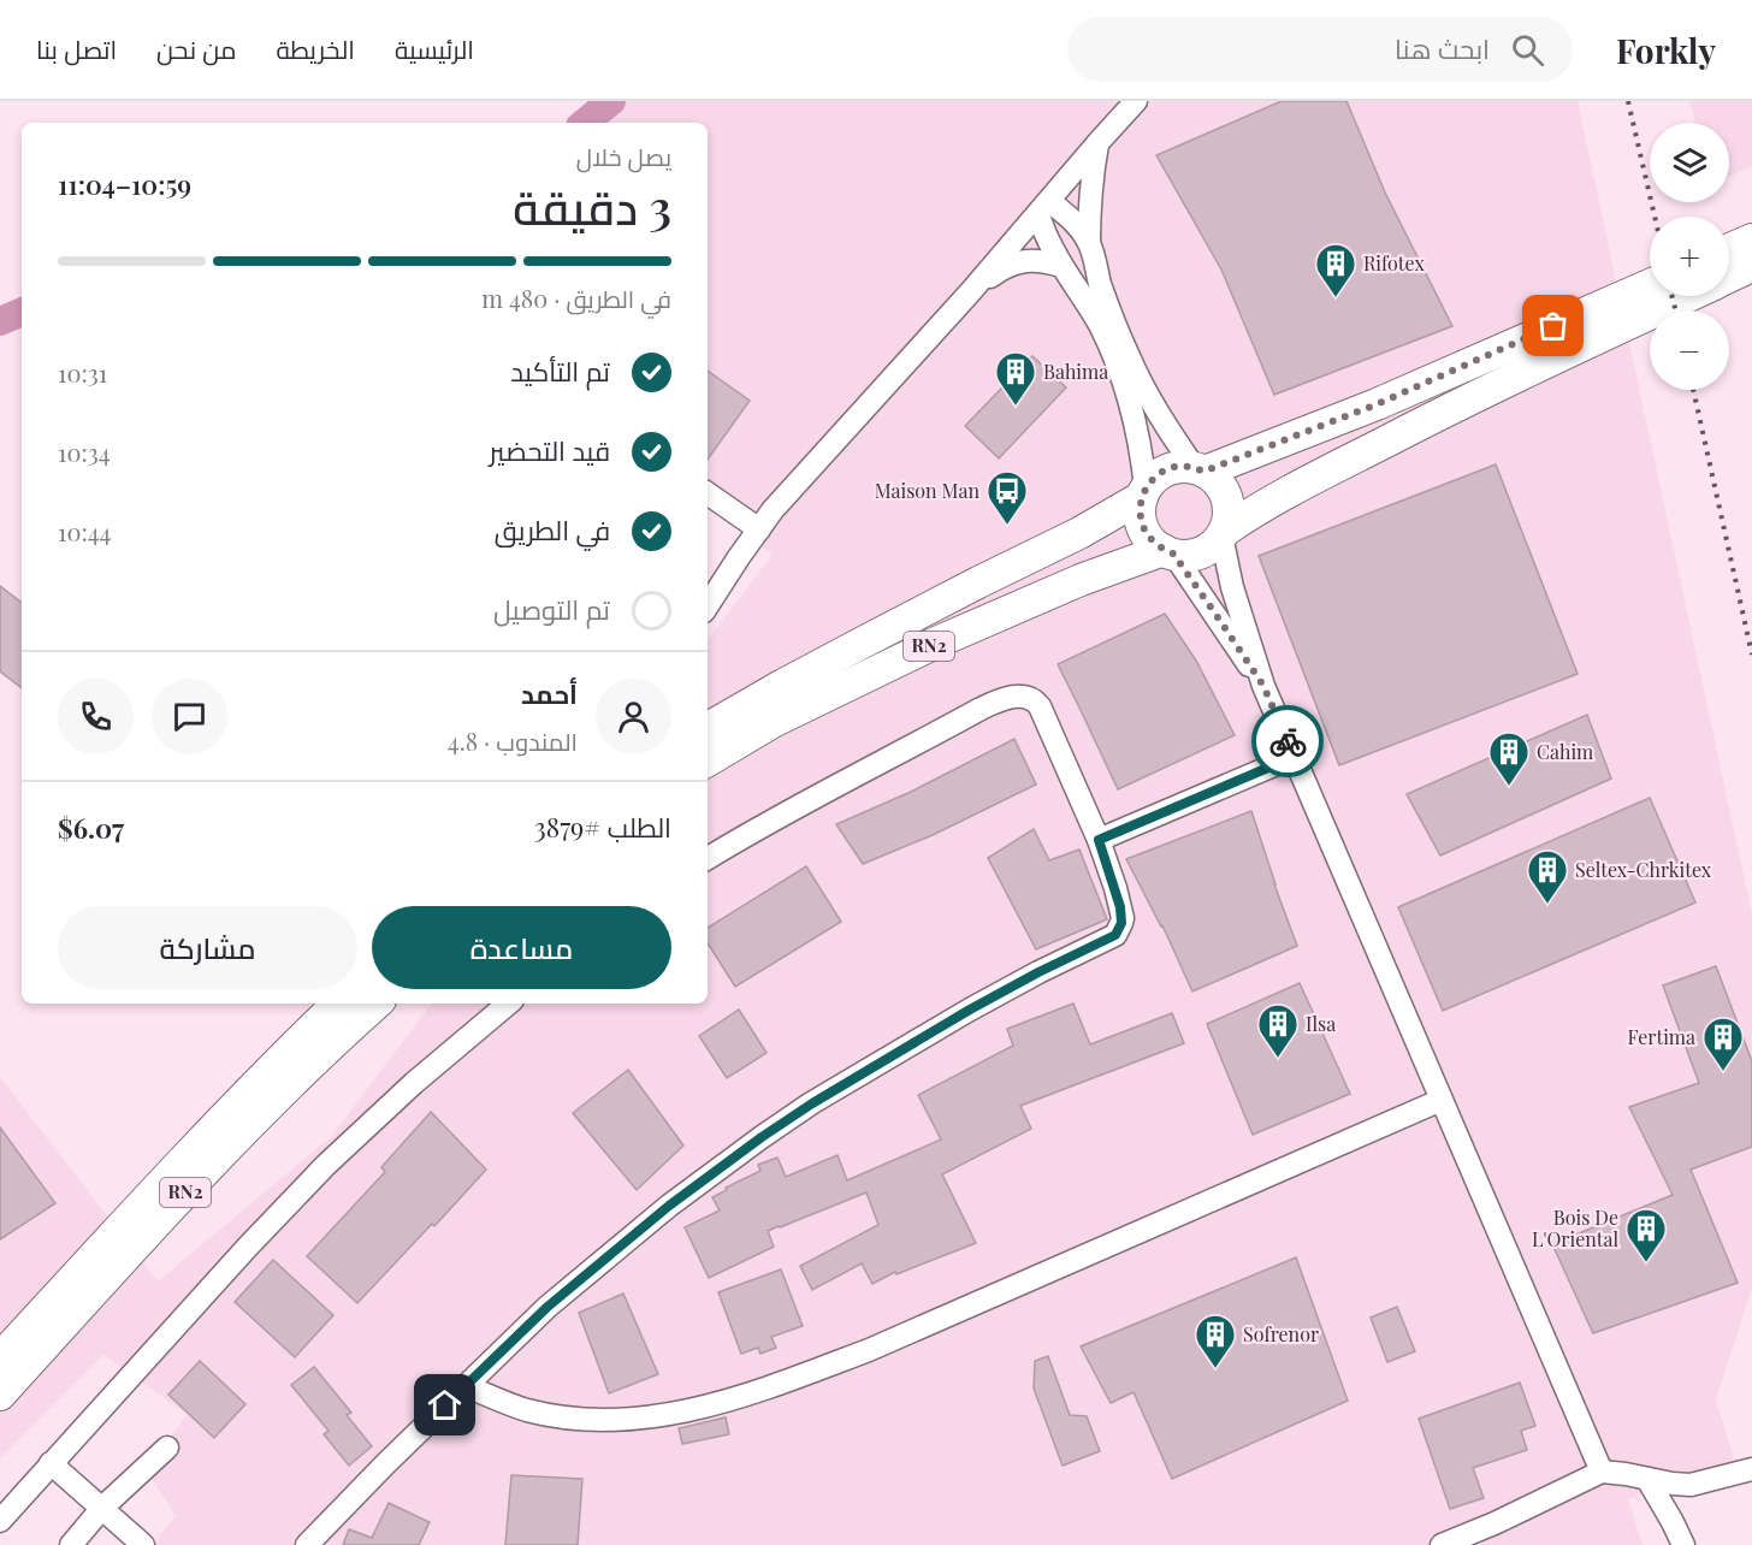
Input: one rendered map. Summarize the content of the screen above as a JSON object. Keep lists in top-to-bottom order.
{
  "streets": {
    "highway": ["RN2"]
  },
  "places": {
    "building": [
      "Rifotex",
      "Bahima",
      "Cahim",
      "Seltex-Chrkitex",
      "Ilsa",
      "Fertima",
      "Bois De L'Oriental",
      "Sofrenor"
    ],
    "bus stop": ["Maison Man"]
  },
  "page": {
    "header": "Forkly",
    "search": "ابحث هنا",
    "nav": [
      "الرئيسية",
      "الخريطة",
      "من نحن",
      "اتصل بنا"
    ],
    "map_buttons": ["+", "−"],
    "heading": ["3 دقيقة", "يصل خلال", "10:59–11:04"],
    "panel": [
      "أحمد",
      "المندوب · 4.8",
      "الطلب #3879",
      "$6.07"
    ],
    "bar": "في الطريق · 480 m",
    "list": [
      ["تم التأكيد", "10:31"],
      ["قيد التحضير", "10:34"],
      ["في الطريق", "10:44"],
      "تم التوصيل"
    ],
    "buttons": ["مساعدة", "مشاركة"]
  }
}
